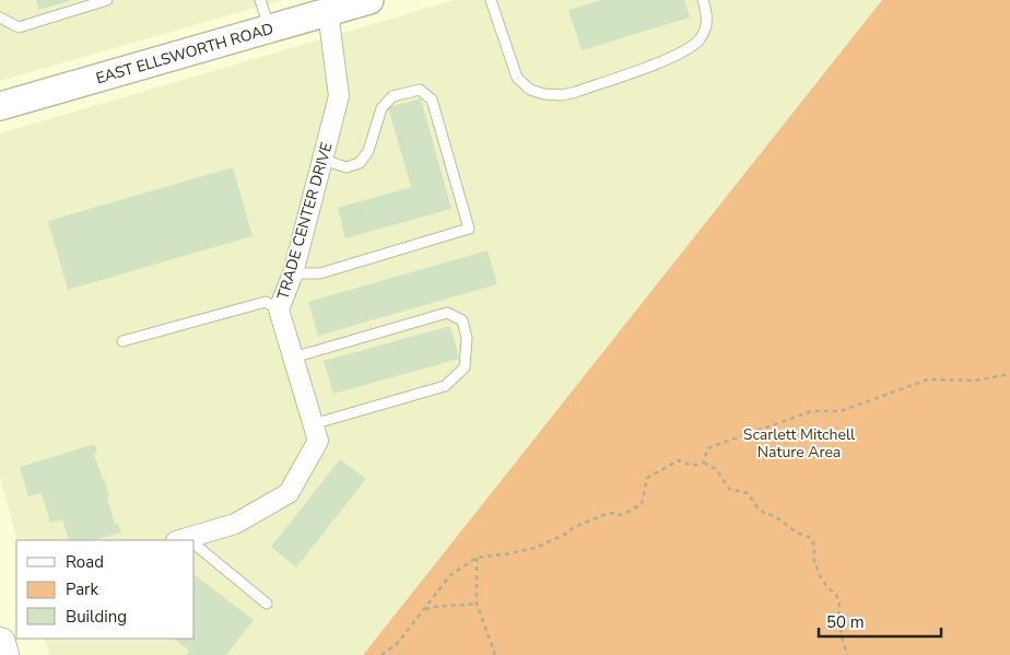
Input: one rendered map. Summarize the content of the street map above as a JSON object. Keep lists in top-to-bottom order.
{
  "streets": {
    "main road": ["EAST ELLSWORTH ROAD"],
    "street": ["TRADE CENTER DRIVE"]
  },
  "crossings": [
    ["EAST ELLSWORTH ROAD", "TRADE CENTER DRIVE"]
  ],
  "parks": ["Scarlett Mitchell Nature Area"],
  "legend": ["Road", "Park", "Building"],
  "scale_bar": "50 m"
}
